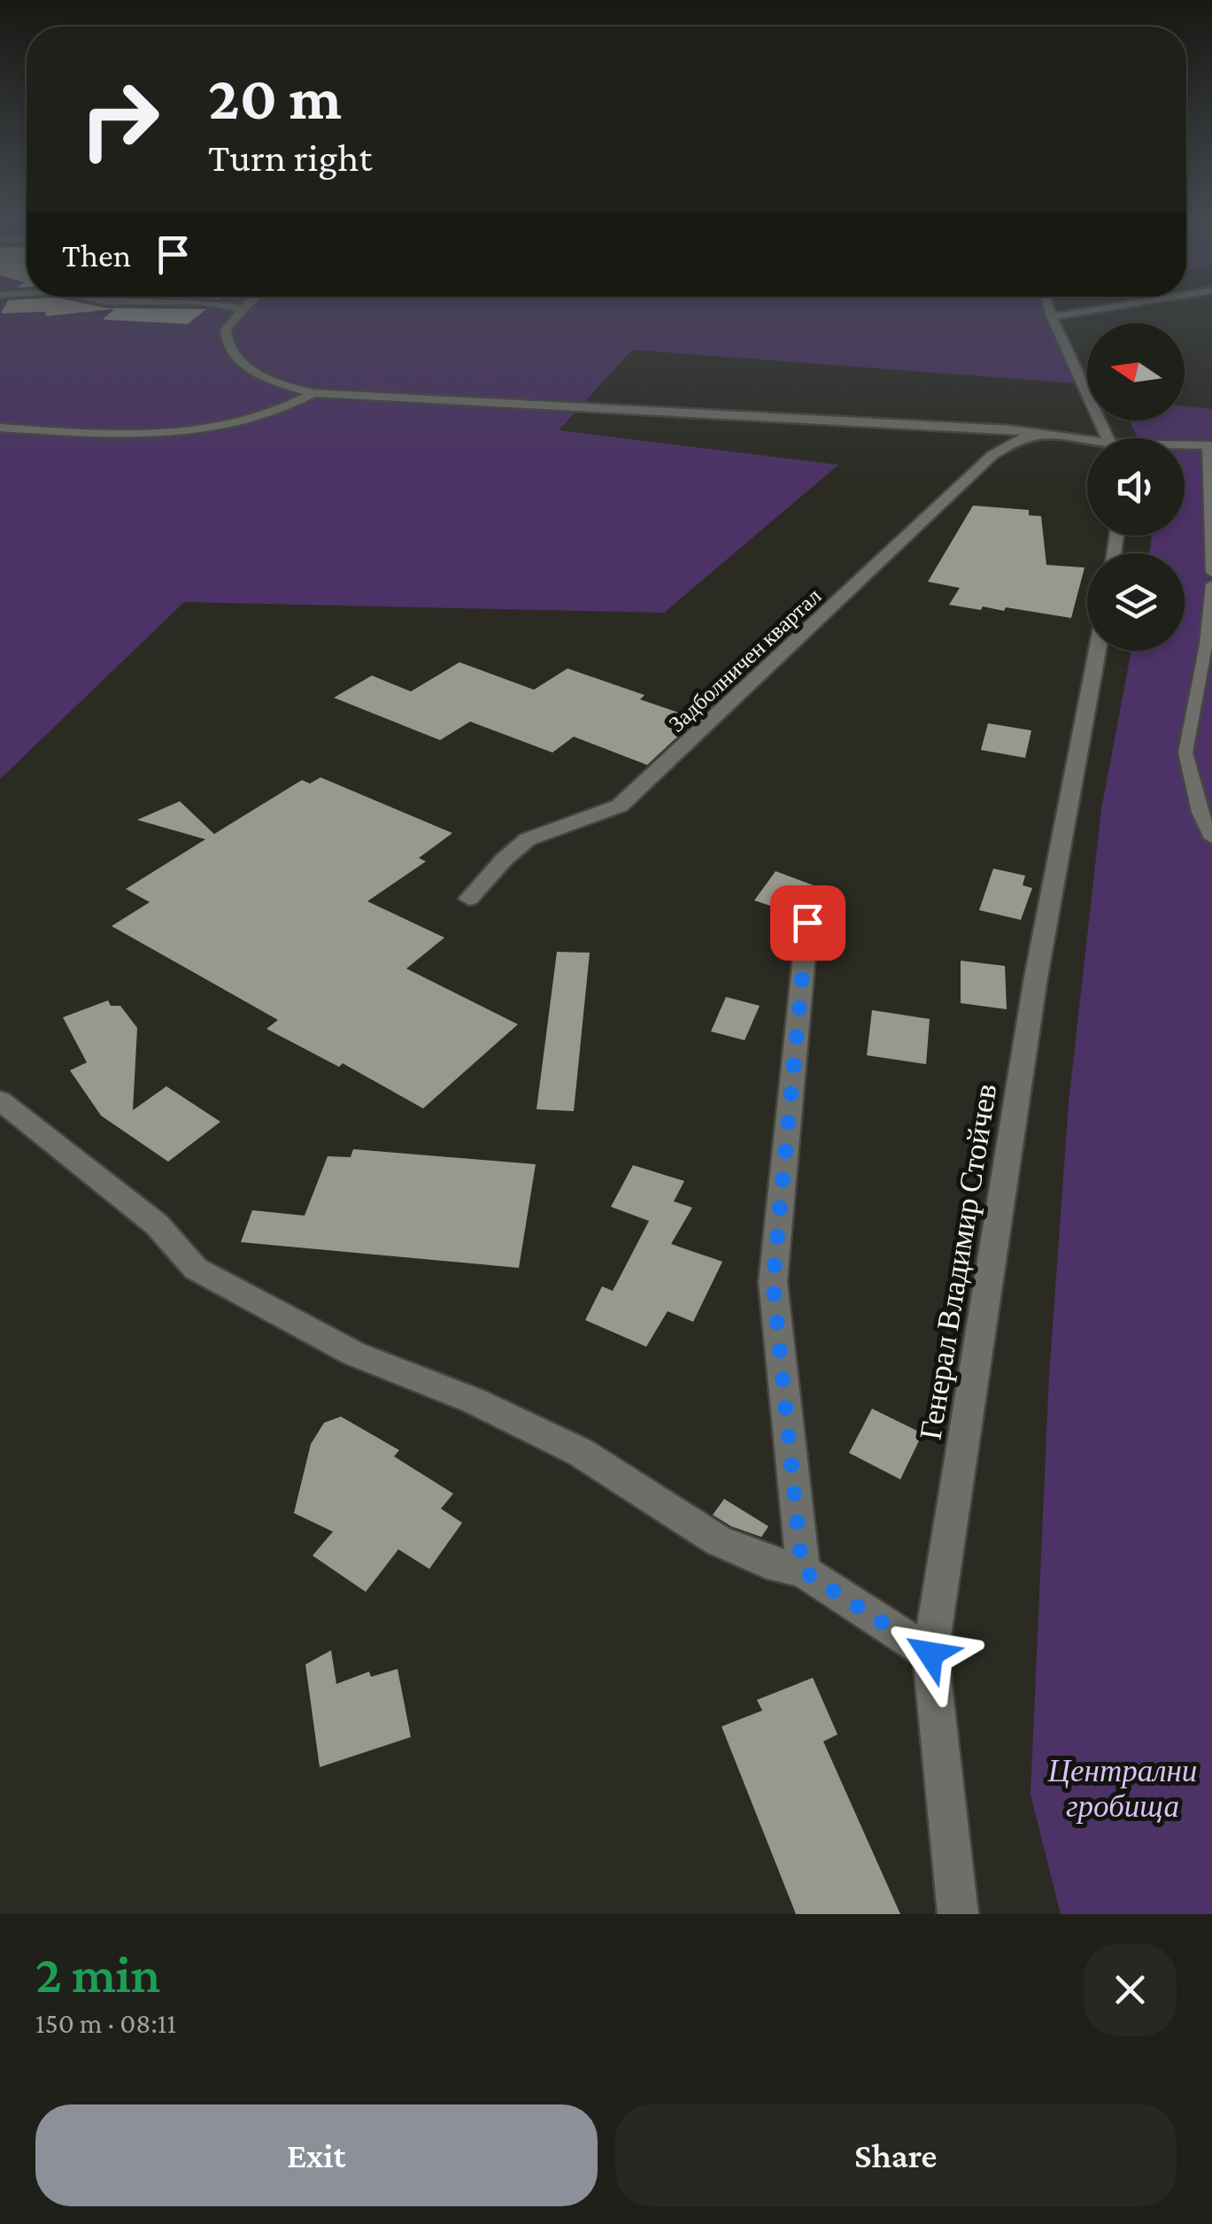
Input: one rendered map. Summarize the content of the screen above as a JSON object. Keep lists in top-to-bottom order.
{
  "streets": {
    "street": ["Задболничен квартал", "Генерал Владимир Стойчев"]
  },
  "parks": ["Централни гробища"],
  "north": "left",
  "page": {
    "turn": ["20 m", "Turn right"],
    "then": "Then",
    "heading": ["2 min", "150 m · 08:11"],
    "buttons": ["Exit", "Share"]
  }
}
